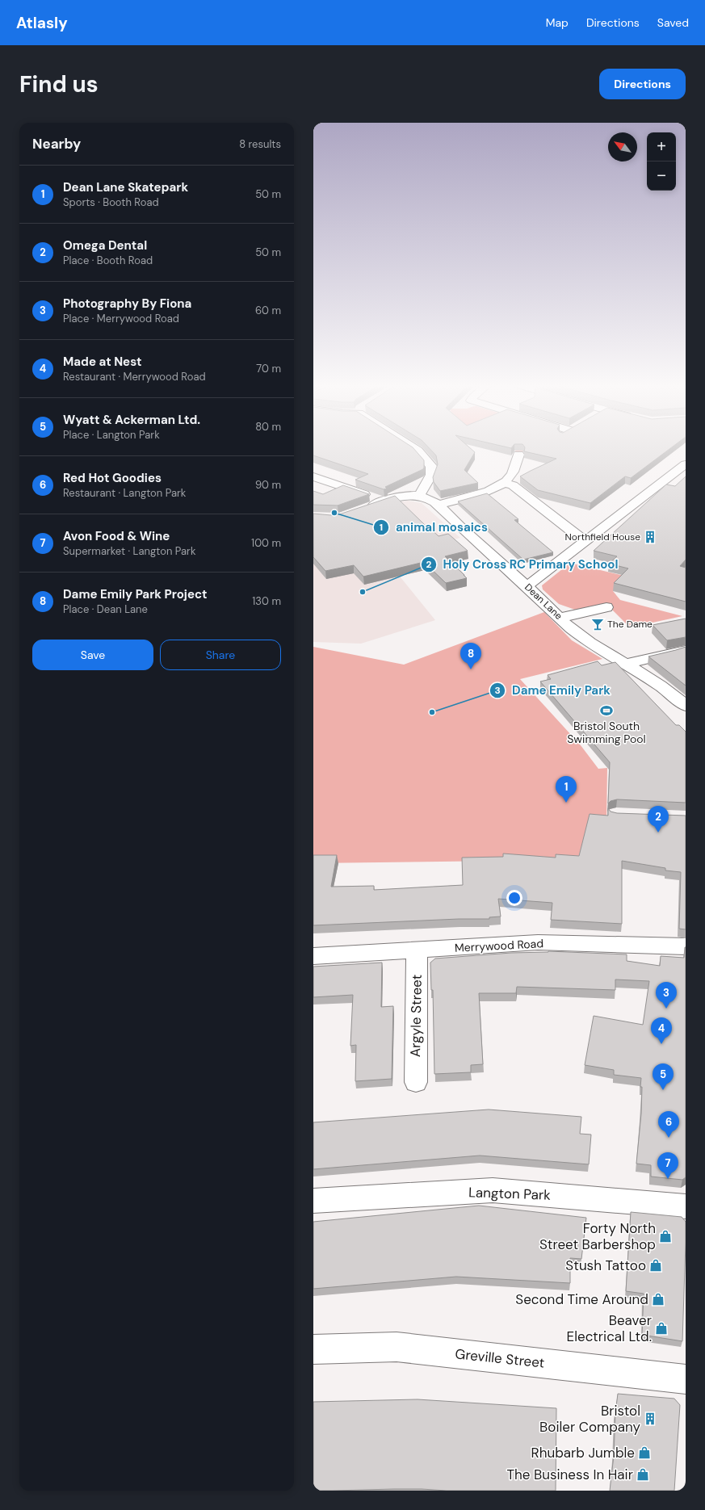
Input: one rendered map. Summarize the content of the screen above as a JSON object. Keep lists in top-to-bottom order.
{
  "streets": {
    "street": [
      "Dean Lane",
      "Merrywood Road",
      "Argyle Street",
      "Langton Park",
      "Greville Street"
    ]
  },
  "crossings": [
    ["Merrywood Road", "Argyle Street"]
  ],
  "places": {
    "other": ["animal mosaics", "Holy Cross RC Primary School", "Dame Emily Park"],
    "building": ["Northfield House", "Bristol Boiler Company"],
    "bar": ["The Dame"],
    "sports": ["Bristol South Swimming Pool"],
    "shop": [
      "Forty North Street Barbershop",
      "Stush Tattoo",
      "Second Time Around",
      "Beaver Electrical Ltd.",
      "Rhubarb Jumble",
      "The Business In Hair"
    ]
  },
  "north": "top left",
  "page": {
    "header": "Atlasly",
    "nav": ["Map", "Directions", "Saved"],
    "buttons": [
      "Directions",
      ["Save", "Share"]
    ],
    "title": "Find us",
    "heading": ["Nearby", "8 results"],
    "map_buttons": ["+", "−"],
    "list": [
      {
        "mark": "1",
        "name": "Dean Lane Skatepark",
        "note": "Sports · Booth Road",
        "value": "50 m"
      },
      {
        "mark": "2",
        "name": "Omega Dental",
        "note": "Place · Booth Road",
        "value": "50 m"
      },
      {
        "mark": "3",
        "name": "Photography By Fiona",
        "note": "Place · Merrywood Road",
        "value": "60 m"
      },
      {
        "mark": "4",
        "name": "Made at Nest",
        "note": "Restaurant · Merrywood Road",
        "value": "70 m"
      },
      {
        "mark": "5",
        "name": "Wyatt & Ackerman Ltd.",
        "note": "Place · Langton Park",
        "value": "80 m"
      },
      {
        "mark": "6",
        "name": "Red Hot Goodies",
        "note": "Restaurant · Langton Park",
        "value": "90 m"
      },
      {
        "mark": "7",
        "name": "Avon Food & Wine",
        "note": "Supermarket · Langton Park",
        "value": "100 m"
      },
      {
        "mark": "8",
        "name": "Dame Emily Park Project",
        "note": "Place · Dean Lane",
        "value": "130 m"
      }
    ],
    "pins": [
      "8",
      "1",
      "2",
      "3",
      "4",
      "5",
      "6",
      "7"
    ]
  }
}
